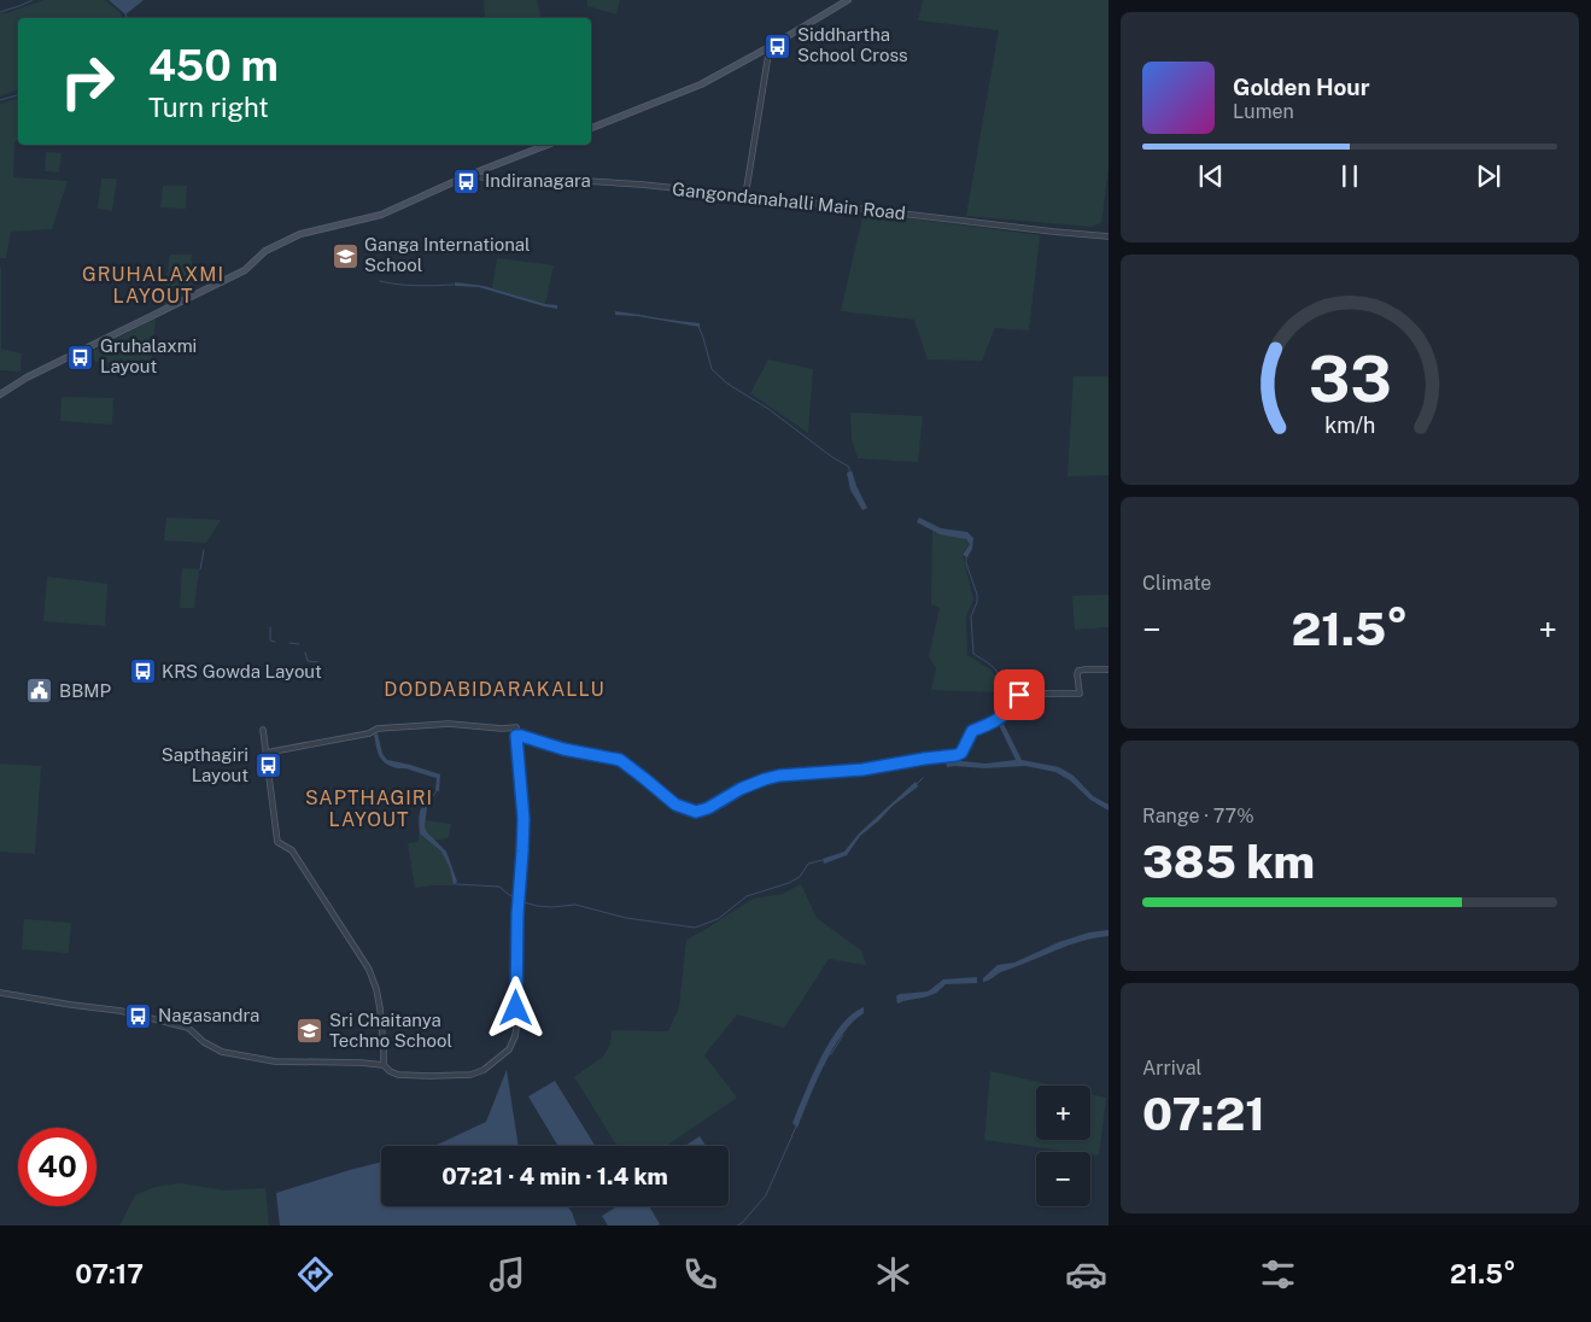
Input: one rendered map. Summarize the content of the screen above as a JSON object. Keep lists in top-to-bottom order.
{
  "streets": {
    "street": ["Gangondanahalli Main Road"]
  },
  "districts": ["GRUHALAXMI LAYOUT", "DODDABIDARAKALLU", "SAPTHAGIRI LAYOUT"],
  "places": {
    "bus stop": [
      "Siddhartha School Cross",
      "Indiranagara",
      "Gruhalaxmi Layout",
      "KRS Gowda Layout",
      "Sapthagiri Layout",
      "Nagasandra"
    ],
    "school or university": ["Ganga International School", "Sri Chaitanya Techno School"],
    "public building": ["BBMP"]
  },
  "page": {
    "turn": ["450 m", "Turn right"],
    "song": ["Golden Hour", "Lumen"],
    "tile": [
      "Climate",
      ["Range · 77%", "385 km"],
      ["Arrival", "07:21"]
    ],
    "heat": ["−", "21.5°", "+"],
    "map_buttons": ["+", "−"],
    "limit": "40",
    "trip": "07:21 · 4 min · 1.4 km",
    "tabs": ["07:17", "21.5°"],
    "gauge": ["33", "km/h"]
  }
}
